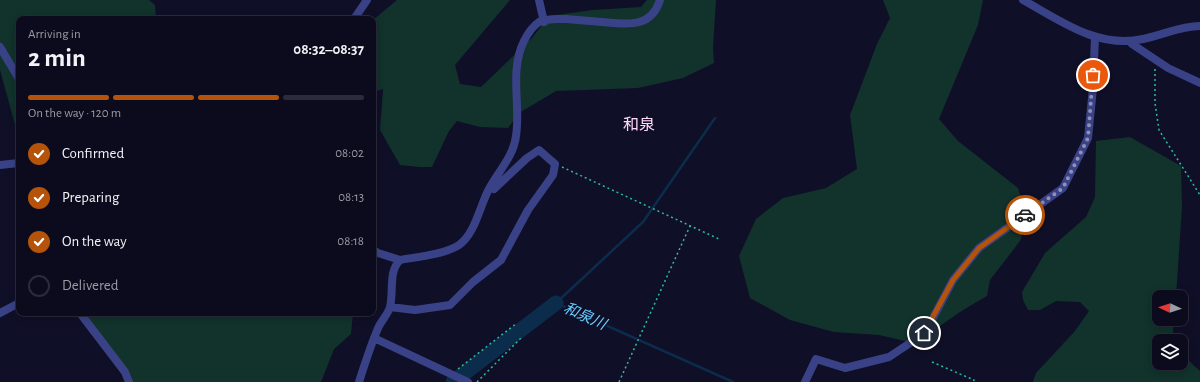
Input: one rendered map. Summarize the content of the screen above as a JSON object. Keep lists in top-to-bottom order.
{
  "districts": ["和泉"],
  "water": ["和泉川"],
  "north": "left",
  "page": {
    "heading": ["2 min", "Arriving in", "08:32–08:37"],
    "bar": "On the way · 120 m",
    "list": [
      ["Confirmed", "08:02"],
      ["Preparing", "08:13"],
      ["On the way", "08:18"],
      "Delivered"
    ]
  }
}
